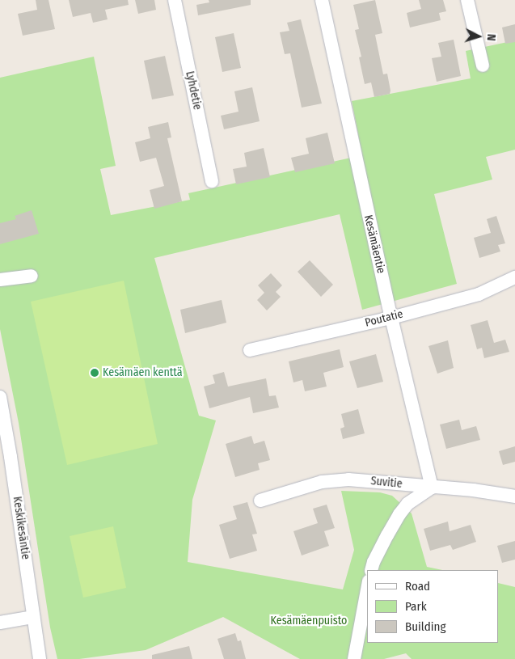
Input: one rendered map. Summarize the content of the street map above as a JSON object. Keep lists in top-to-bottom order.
{
  "streets": {
    "street": [
      "Lyhdetie",
      "Kesämäentie",
      "Poutatie",
      "Suvitie",
      "Keskikesäntie"
    ]
  },
  "crossings": [
    ["Kesämäentie", "Poutatie"],
    ["Kesämäentie", "Suvitie"]
  ],
  "parks": ["Kesämäenpuisto"],
  "places": ["Kesämäen kenttä"],
  "legend": ["Road", "Park", "Building"],
  "north": "right"
}
